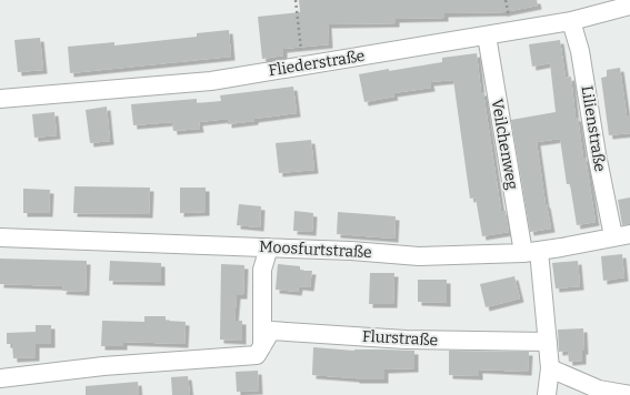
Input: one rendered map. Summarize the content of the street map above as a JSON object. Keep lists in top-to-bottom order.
{
  "streets": {
    "street": [
      "Fliederstraße",
      "Lilienstraße",
      "Veilchenweg",
      "Moosfurtstraße",
      "Flurstraße"
    ]
  },
  "crossings": [
    ["Fliederstraße", "Lilienstraße"],
    ["Fliederstraße", "Veilchenweg"],
    ["Lilienstraße", "Moosfurtstraße"],
    ["Veilchenweg", "Moosfurtstraße"],
    ["Veilchenweg", "Flurstraße"]
  ]
}
